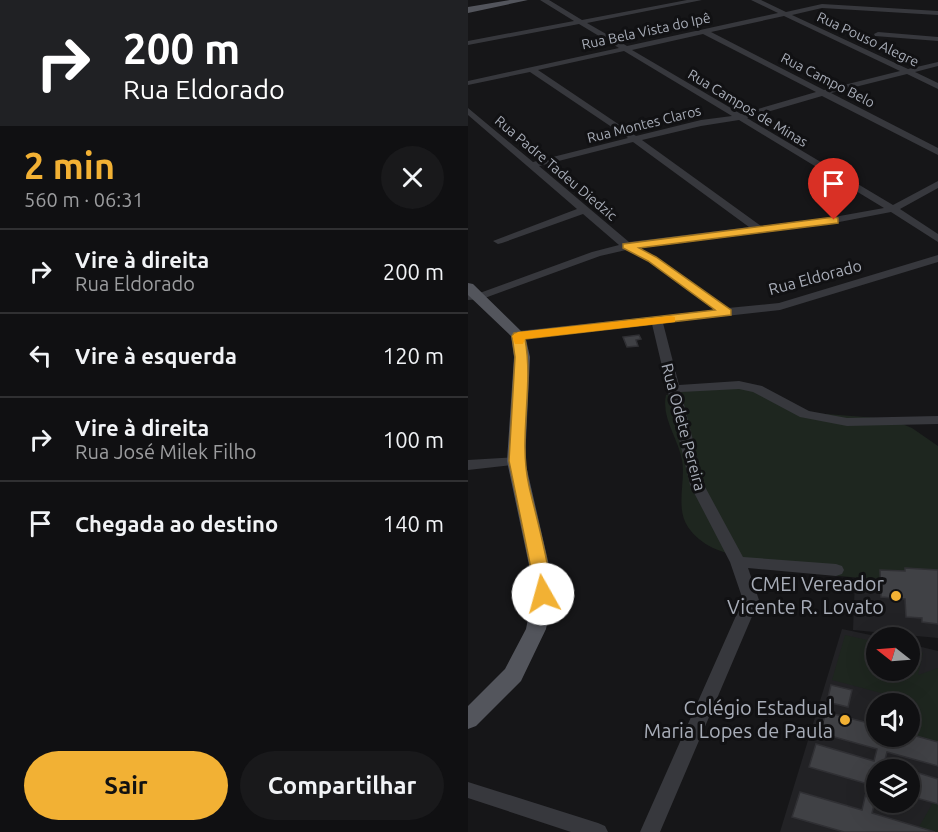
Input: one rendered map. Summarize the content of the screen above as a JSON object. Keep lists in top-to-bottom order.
{
  "streets": {
    "street": [
      "Rua Bela Vista do Ipê",
      "Rua Pouso Alegre",
      "Rua Campo Belo",
      "Rua Campos de Minas",
      "Rua Montes Claros",
      "Rua Padre Tadeu Diedzic",
      "Rua Eldorado",
      "Rua Odete Pereira"
    ]
  },
  "crossings": [
    ["Rua Bela Vista do Ipê", "Rua Pouso Alegre"],
    ["Rua Bela Vista do Ipê", "Rua Campo Belo"],
    ["Rua Bela Vista do Ipê", "Rua Campos de Minas"],
    ["Rua Pouso Alegre", "Rua Montes Claros"],
    ["Rua Campo Belo", "Rua Montes Claros"],
    ["Rua Campos de Minas", "Rua Montes Claros"],
    ["Rua Montes Claros", "Rua Padre Tadeu Diedzic"],
    ["Rua Padre Tadeu Diedzic", "Rua Eldorado"],
    ["Rua Eldorado", "Rua Odete Pereira"]
  ],
  "places": ["CMEI Vereador Vicente R. Lovato", "Colégio Estadual Maria Lopes de Paula"],
  "north": "left",
  "page": {
    "turn": ["200 m", "Rua Eldorado"],
    "heading": ["2 min", "560 m · 06:31"],
    "list": [
      {
        "name": "Vire à direita",
        "note": "Rua Eldorado",
        "value": "200 m"
      },
      {
        "name": "Vire à esquerda",
        "value": "120 m"
      },
      {
        "name": "Vire à direita",
        "note": "Rua José Milek Filho",
        "value": "100 m"
      },
      {
        "name": "Chegada ao destino",
        "value": "140 m"
      }
    ],
    "buttons": ["Sair", "Compartilhar"]
  }
}
